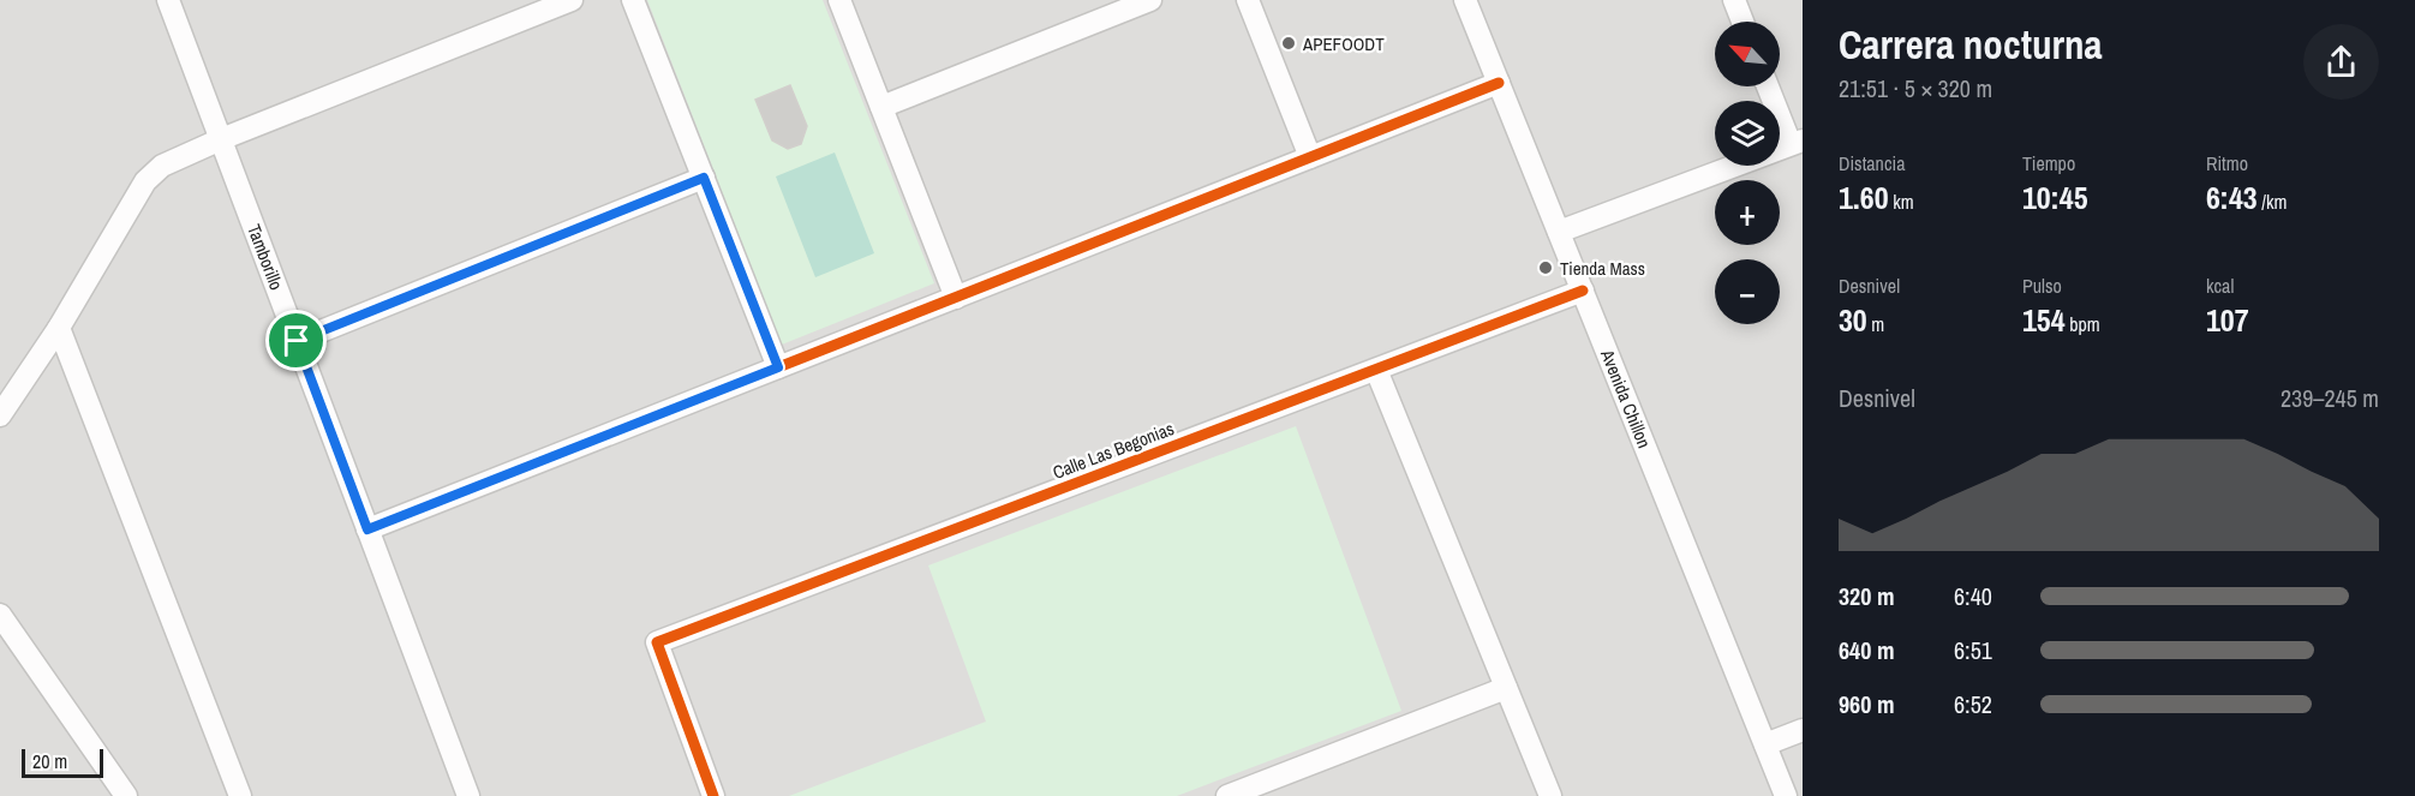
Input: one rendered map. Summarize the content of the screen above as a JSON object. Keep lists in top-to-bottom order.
{
  "streets": {
    "street": ["Tamborillo", "Avenida Chillon", "Calle Las Begonias"]
  },
  "crossings": [
    ["Avenida Chillon", "Calle Las Begonias"]
  ],
  "places": ["APEFOODT", "Tienda Mass"],
  "scale_bar": "20 m",
  "north": "top left",
  "page": {
    "heading": ["Carrera nocturna", "21:51 · 5 × 320 m"],
    "map_buttons": ["+", "−"],
    "stats": [
      ["Distancia", "1.60 km"],
      ["Tiempo", "10:45"],
      ["Ritmo", "6:43 /km"],
      ["Desnivel", "30 m"],
      ["Pulso", "154 bpm"],
      ["kcal", "107"]
    ],
    "chart": ["Desnivel", "239–245 m"],
    "list": [
      {
        "name": "320 m",
        "note": "6:40"
      },
      {
        "name": "640 m",
        "note": "6:51"
      },
      {
        "name": "960 m",
        "note": "6:52"
      }
    ],
    "scale": "20 m"
  }
}
